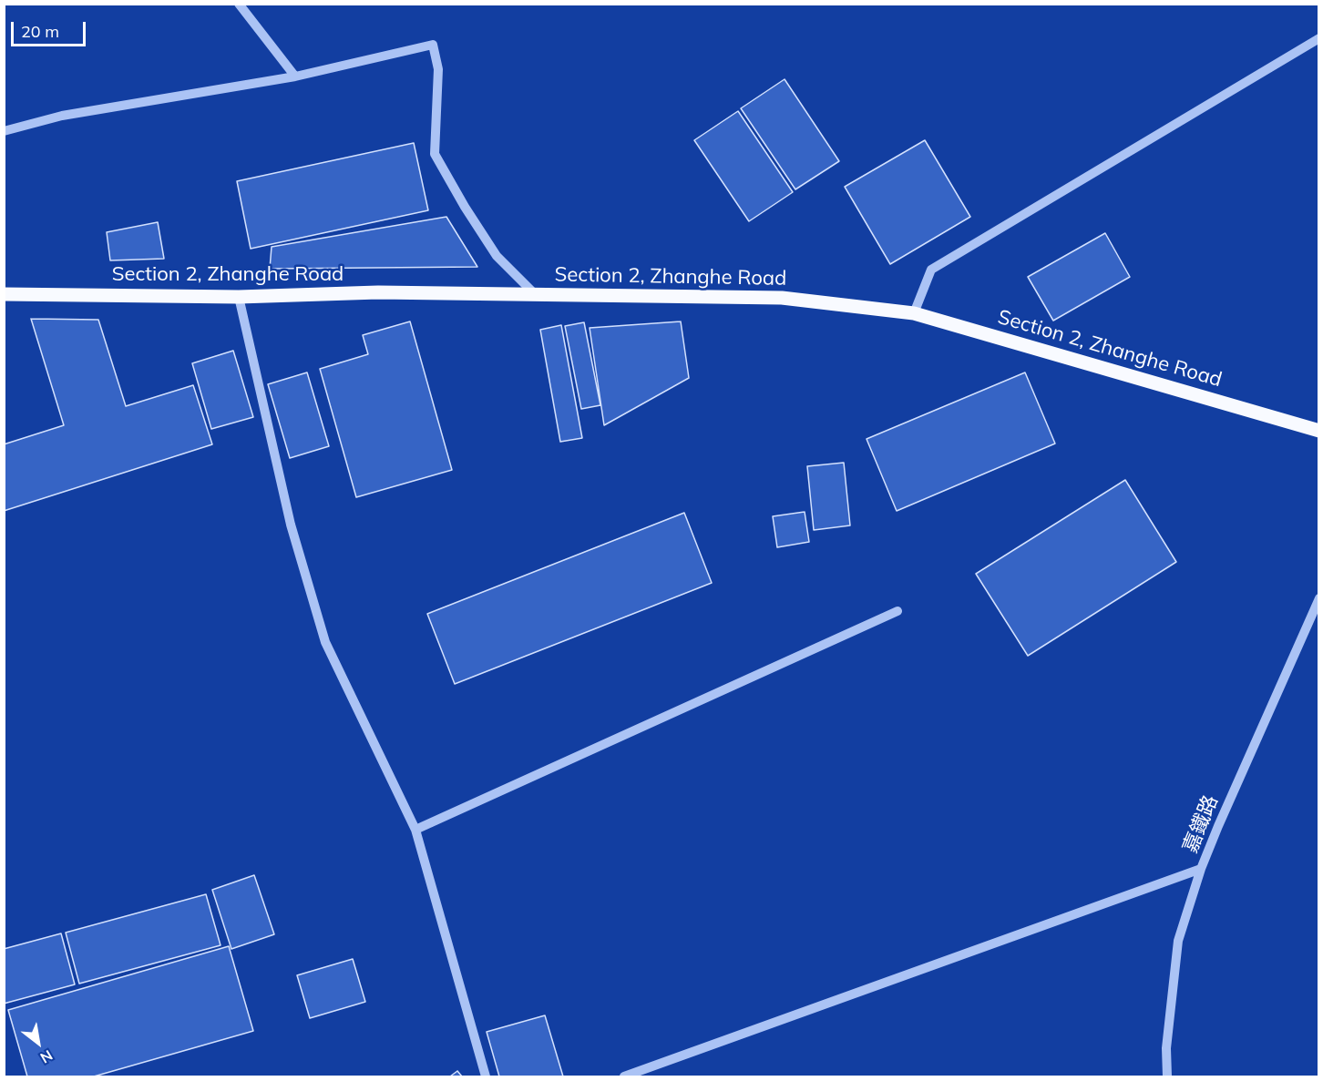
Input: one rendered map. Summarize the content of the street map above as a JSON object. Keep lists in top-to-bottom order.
{
  "streets": {
    "main road": ["Section 2, Zhanghe Road"],
    "street": ["嘉鐵路"]
  },
  "scale_bar": "20 m",
  "north": "bottom right"
}
